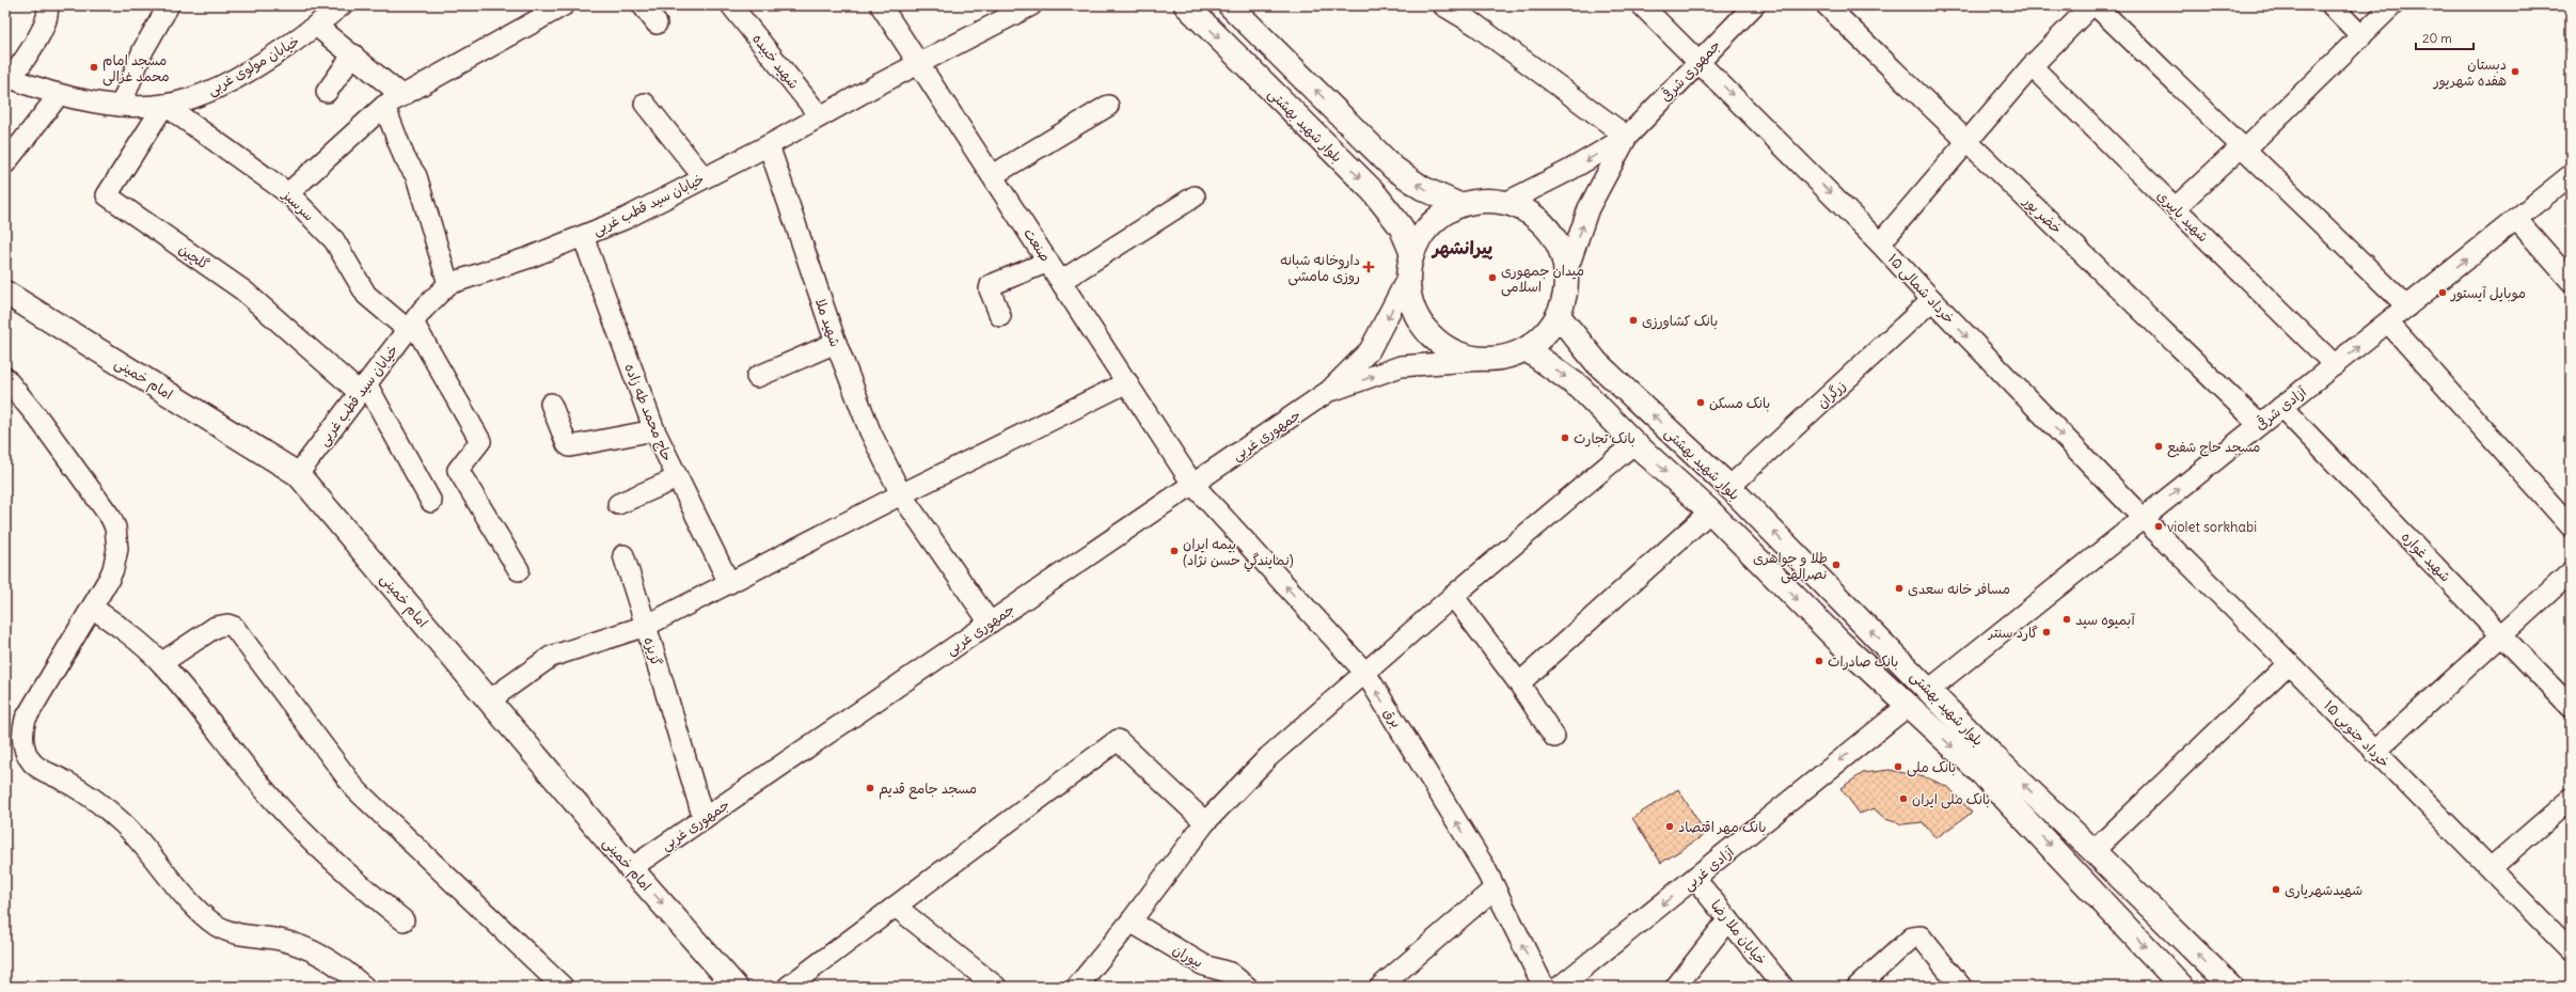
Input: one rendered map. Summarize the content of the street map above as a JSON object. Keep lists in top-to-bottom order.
{
  "streets": {
    "main road": ["بلوار شهید بهشتی", "امام خمینی"],
    "street": [
      "شهید خبیده",
      "خیابان مولوی غربی",
      "جمهوری شرقی",
      "خیابان سید قطب غربی",
      "سرسبز",
      "خضر پور",
      "شهید باپیری",
      "صنعت",
      "گلچین",
      "۱۵ خرداد شمالی",
      "شهید ملا",
      "زرگران",
      "آزادی شرقی",
      "حاج محمد طه زاده",
      "جمهوری غربی",
      "شهید غواره",
      "گزیزه",
      "برق",
      "۱۵ خرداد جنوبی",
      "آزادی غربی",
      "خیابان ملا رضا",
      "بیوران"
    ]
  },
  "crossings": [
    ["شهید خبیده", "خیابان سید قطب غربی"],
    ["خیابان مولوی غربی", "سرسبز"],
    ["خیابان مولوی غربی", "گلچین"],
    ["جمهوری شرقی", "۱۵ خرداد شمالی"],
    ["بلوار شهید بهشتی", "زرگران"],
    ["بلوار شهید بهشتی", "آزادی شرقی"],
    ["بلوار شهید بهشتی", "آزادی غربی"],
    ["خیابان سید قطب غربی", "سرسبز"],
    ["خیابان سید قطب غربی", "صنعت"],
    ["خیابان سید قطب غربی", "گلچین"],
    ["خیابان سید قطب غربی", "شهید ملا"],
    ["خیابان سید قطب غربی", "امام خمینی"],
    ["خیابان سید قطب غربی", "حاج محمد طه زاده"],
    ["سرسبز", "گلچین"],
    ["خضر پور", "آزادی شرقی"],
    ["شهید باپیری", "آزادی شرقی"],
    ["صنعت", "جمهوری غربی"],
    ["صنعت", "برق"],
    ["۱۵ خرداد شمالی", "زرگران"],
    ["۱۵ خرداد شمالی", "آزادی شرقی"],
    ["۱۵ خرداد شمالی", "۱۵ خرداد جنوبی"],
    ["شهید ملا", "جمهوری غربی"],
    ["امام خمینی", "جمهوری غربی"],
    ["امام خمینی", "گزیزه"],
    ["آزادی شرقی", "شهید غواره"],
    ["آزادی شرقی", "۱۵ خرداد جنوبی"],
    ["جمهوری غربی", "گزیزه"],
    ["جمهوری غربی", "برق"],
    ["آزادی غربی", "خیابان ملا رضا"]
  ],
  "one_way": [
    "۱۵ خرداد شمالی",
    "آزادی شرقی",
    "برق",
    "آزادی غربی"
  ],
  "districts": ["پیرانشهر"],
  "places": {
    "other": [
      "مسجد امام محمد غزالی",
      "دبستان هفده شهریور",
      "میدان جمهوری اسلامی",
      "موبایل آیستور",
      "بانک کشاورزی",
      "بانک مسکن",
      "بانک تجارت",
      "مسجد حاج شفیع",
      "violet sorkhabi",
      "بيمه ايران (نمايندگي حسن نژاد)",
      "طلا و جواهری نصرالهی",
      "مسافر خانه سعدی",
      "آبمیوه سید",
      "گارد سنتر",
      "بانک صادرات",
      "بانک ملی",
      "مسجد جامع قدیم",
      "بانک ملی ایران",
      "بانک مهر اقتصاد",
      "شهیدشهریاری"
    ],
    "health": ["داروخانه شبانه روزی مامشی"]
  },
  "scale_bar": "20 m"
}
